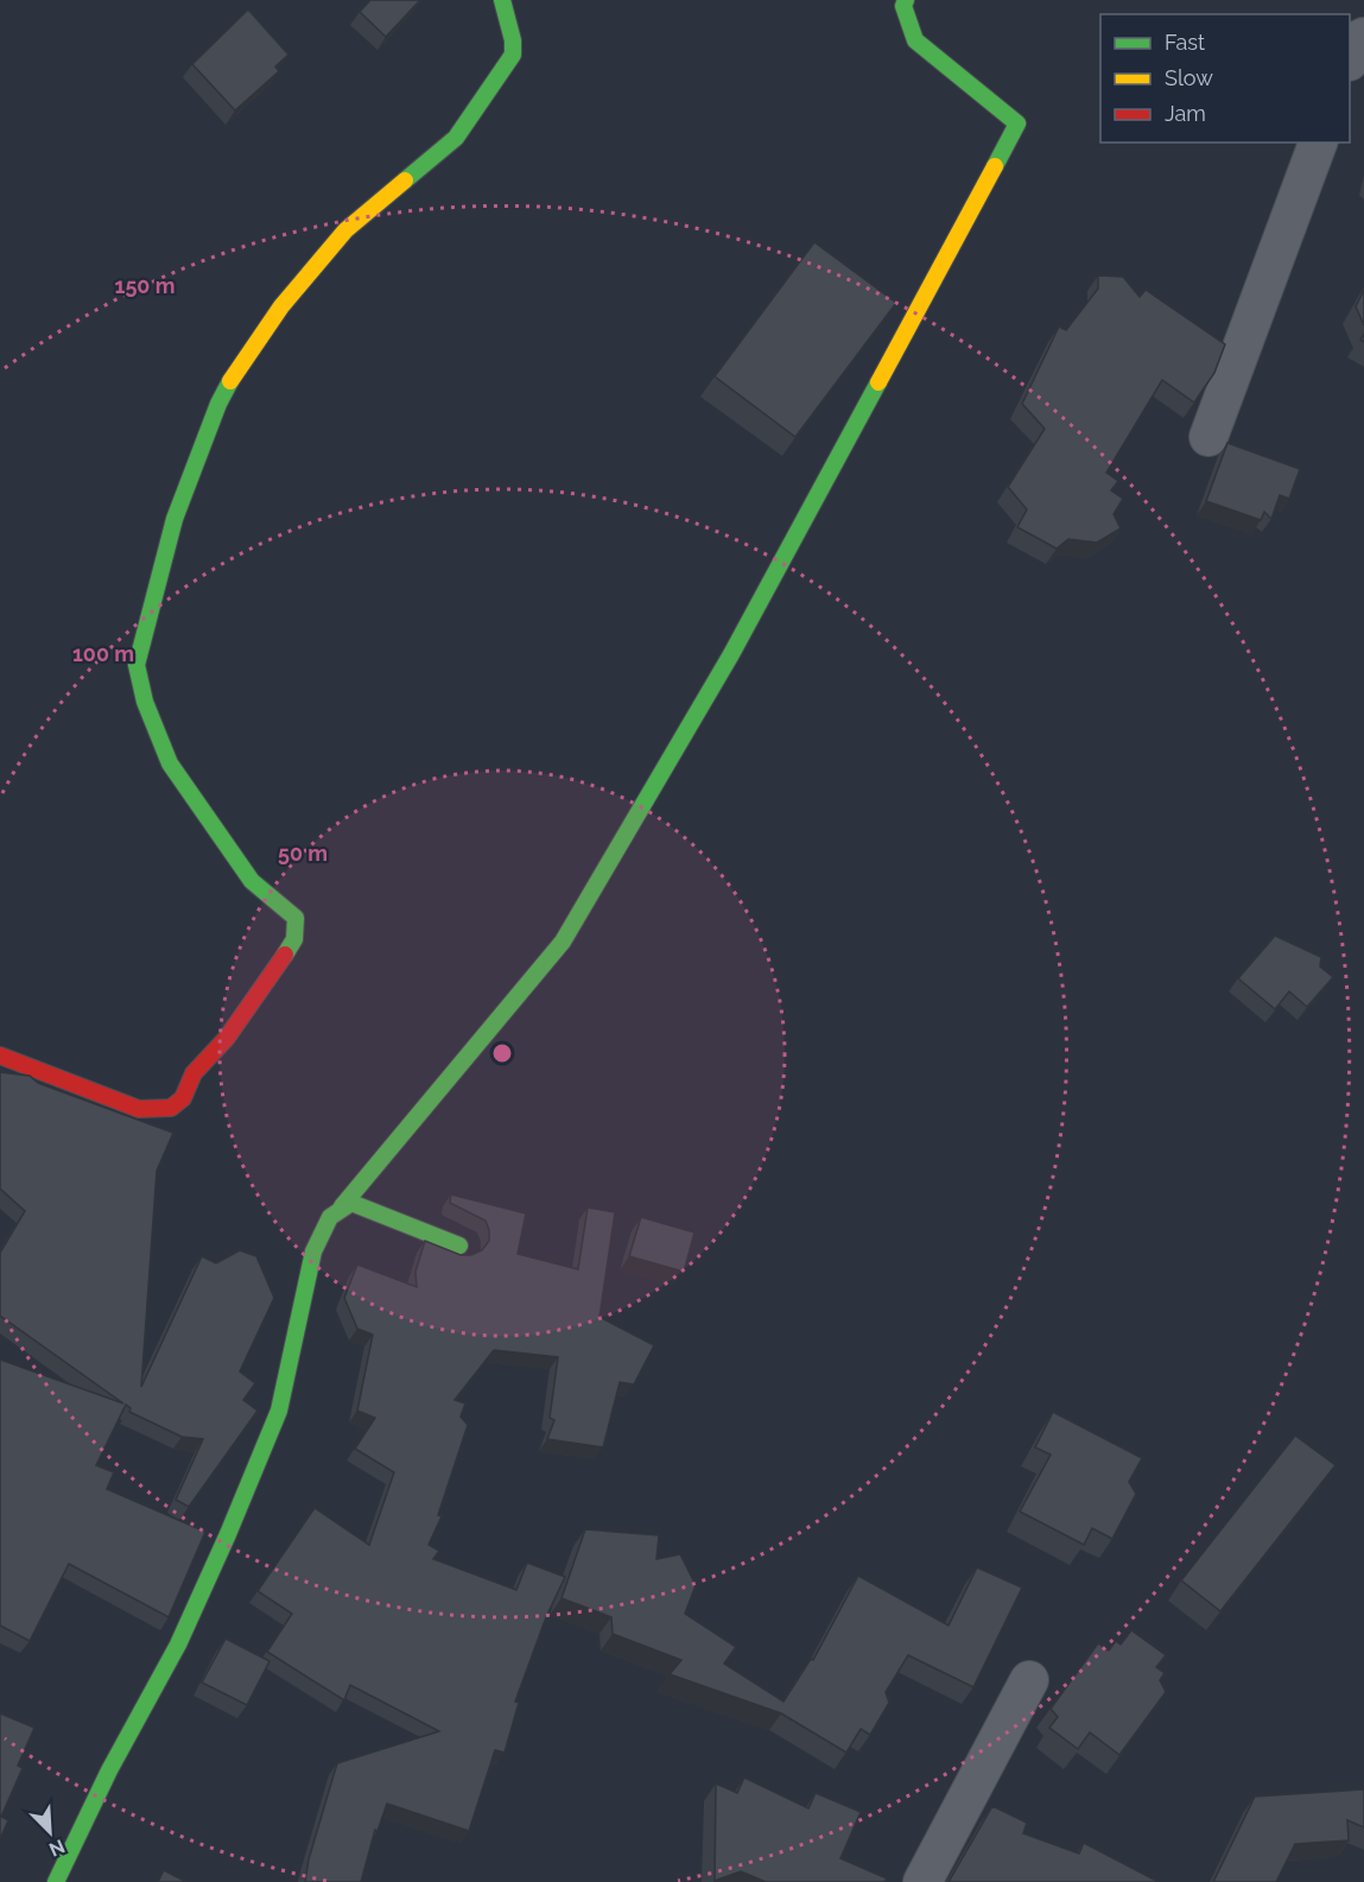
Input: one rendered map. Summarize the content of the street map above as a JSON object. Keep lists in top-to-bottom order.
{
  "legend": ["Fast", "Slow", "Jam"],
  "north": "bottom right",
  "rings": ["150 m", "100 m", "50 m"]
}
